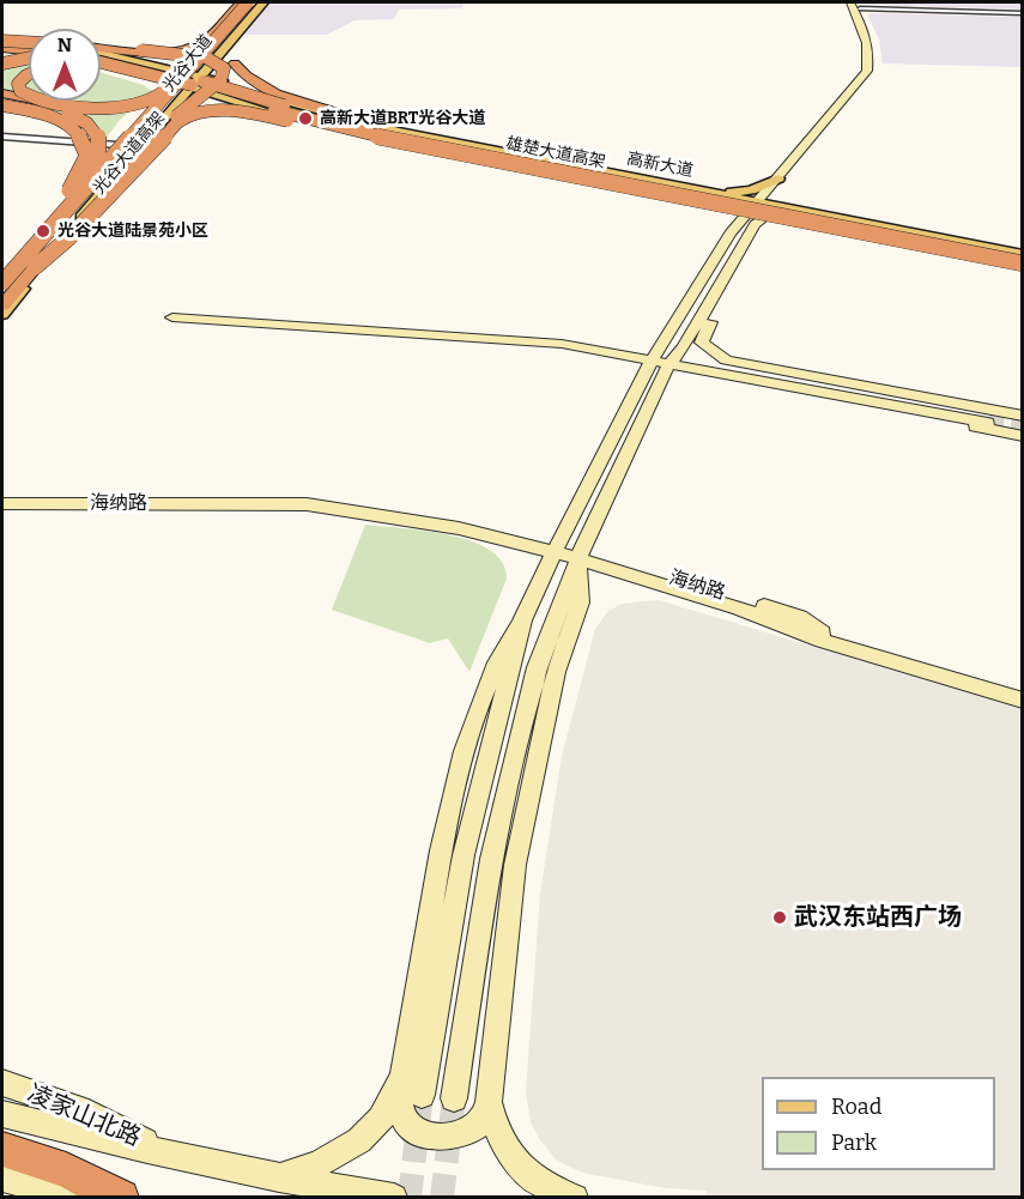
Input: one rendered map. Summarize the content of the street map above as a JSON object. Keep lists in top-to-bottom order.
{
  "streets": {
    "highway": ["光谷大道高架", "雄楚大道高架"],
    "main road": [
      "光谷大道",
      "高新大道",
      "海纳路",
      "凌家山北路"
    ]
  },
  "crossings": [
    ["光谷大道", "光谷大道高架"],
    ["光谷大道", "高新大道"],
    ["雄楚大道高架", "高新大道"]
  ],
  "places": ["高新大道BRT光谷大道", "光谷大道陆景苑小区", "武汉东站西广场"],
  "legend": ["Road", "Park"],
  "north": "top"
}
